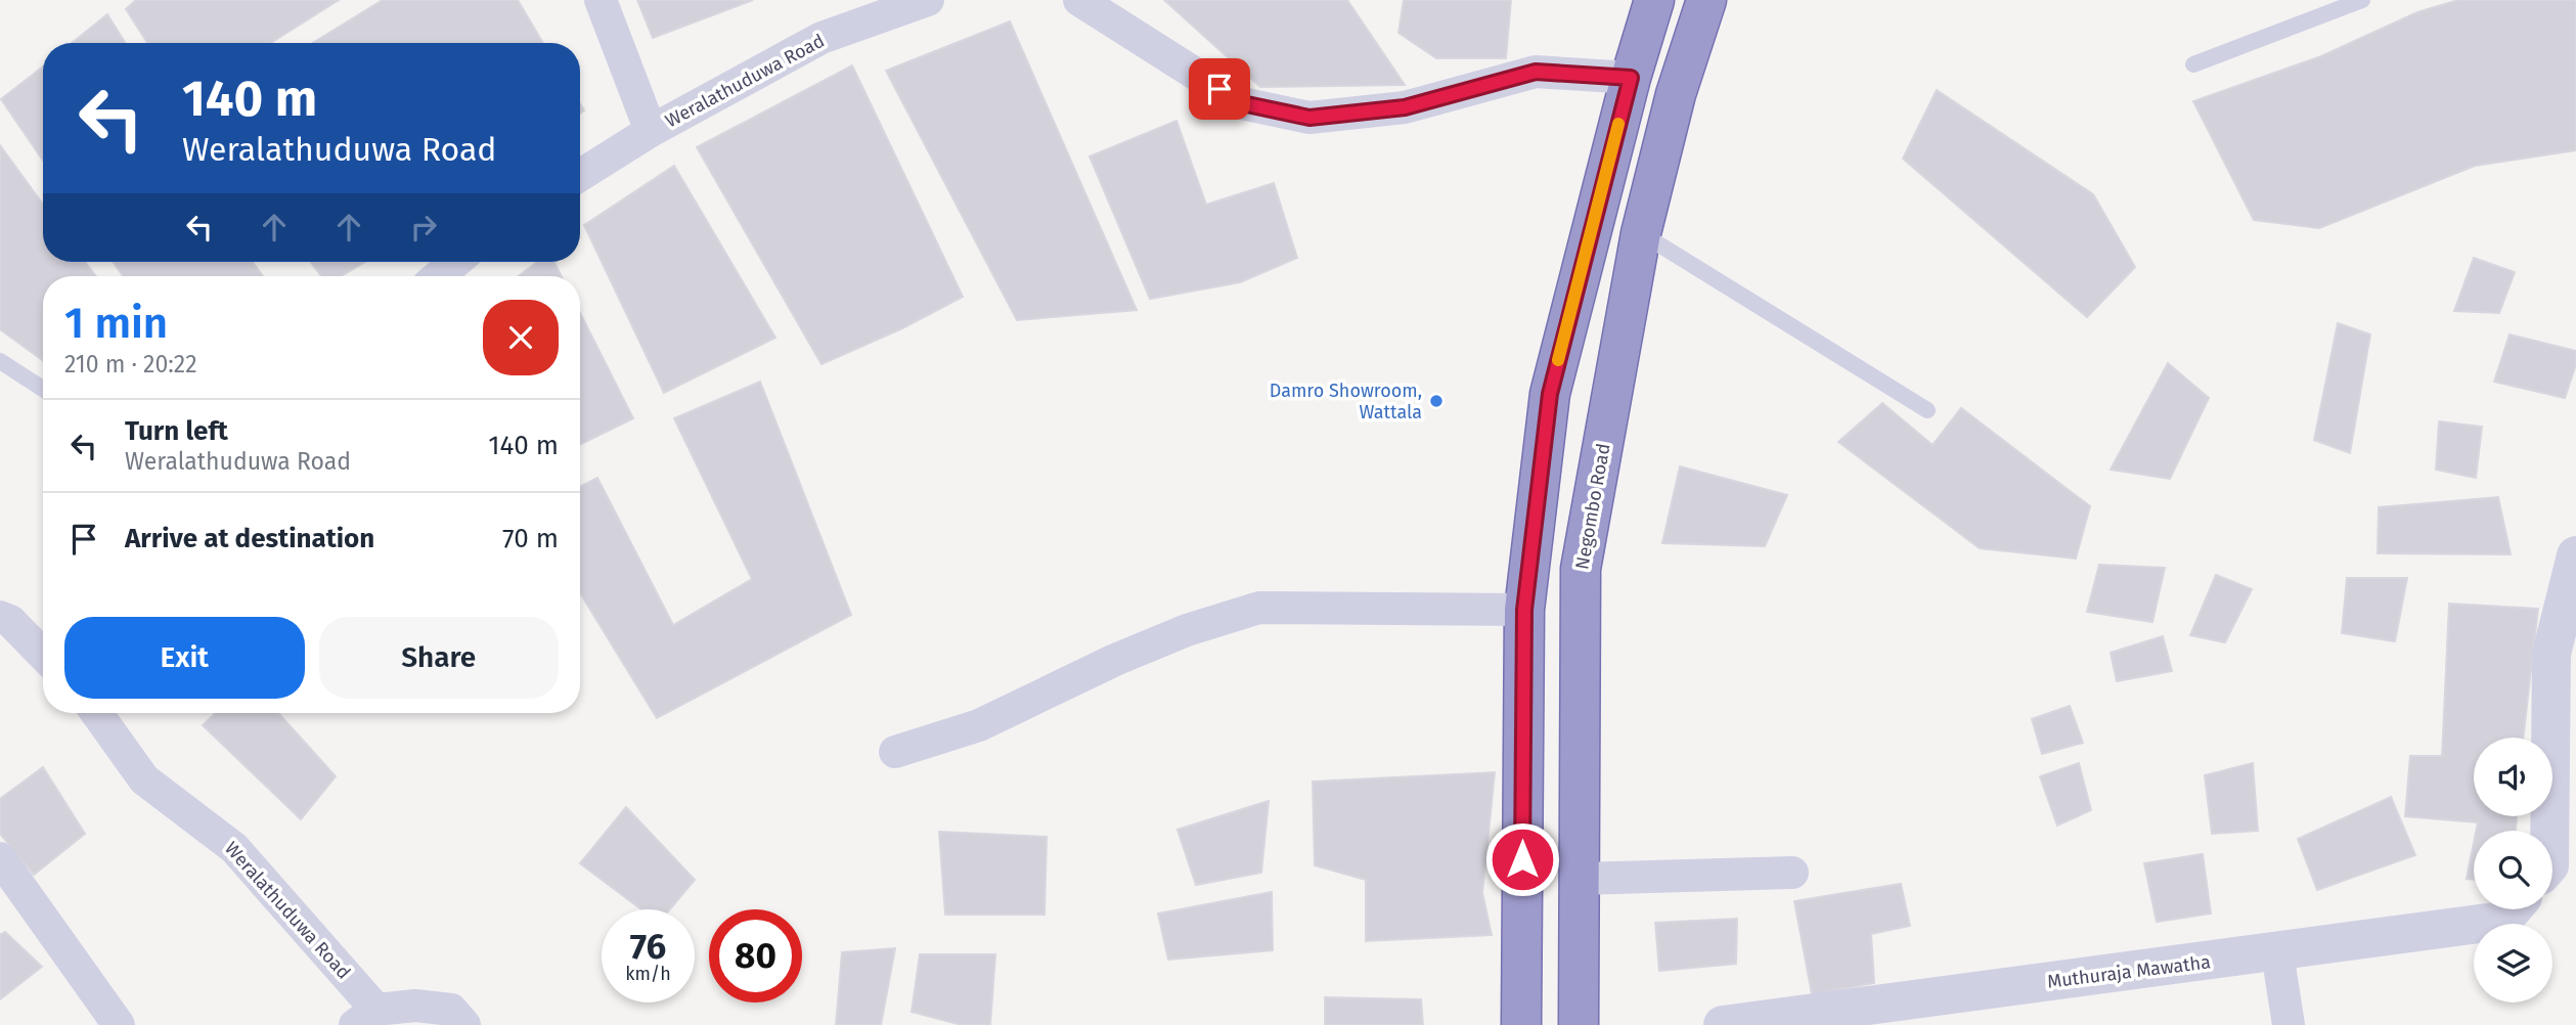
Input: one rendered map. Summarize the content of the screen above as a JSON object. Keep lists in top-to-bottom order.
{
  "streets": {
    "highway": ["Negombo Road"],
    "street": ["Weralathuduwa Road", "Muthuraja Mawatha"]
  },
  "places": ["Damro Showroom, Wattala"],
  "page": {
    "turn": ["140 m", "Weralathuduwa Road"],
    "heading": ["1 min", "210 m · 20:22"],
    "list": [
      {
        "name": "Turn left",
        "note": "Weralathuduwa Road",
        "value": "140 m"
      },
      {
        "name": "Arrive at destination",
        "value": "70 m"
      }
    ],
    "buttons": ["Exit", "Share"],
    "speed": "76 km/h",
    "limit": "80"
  }
}
